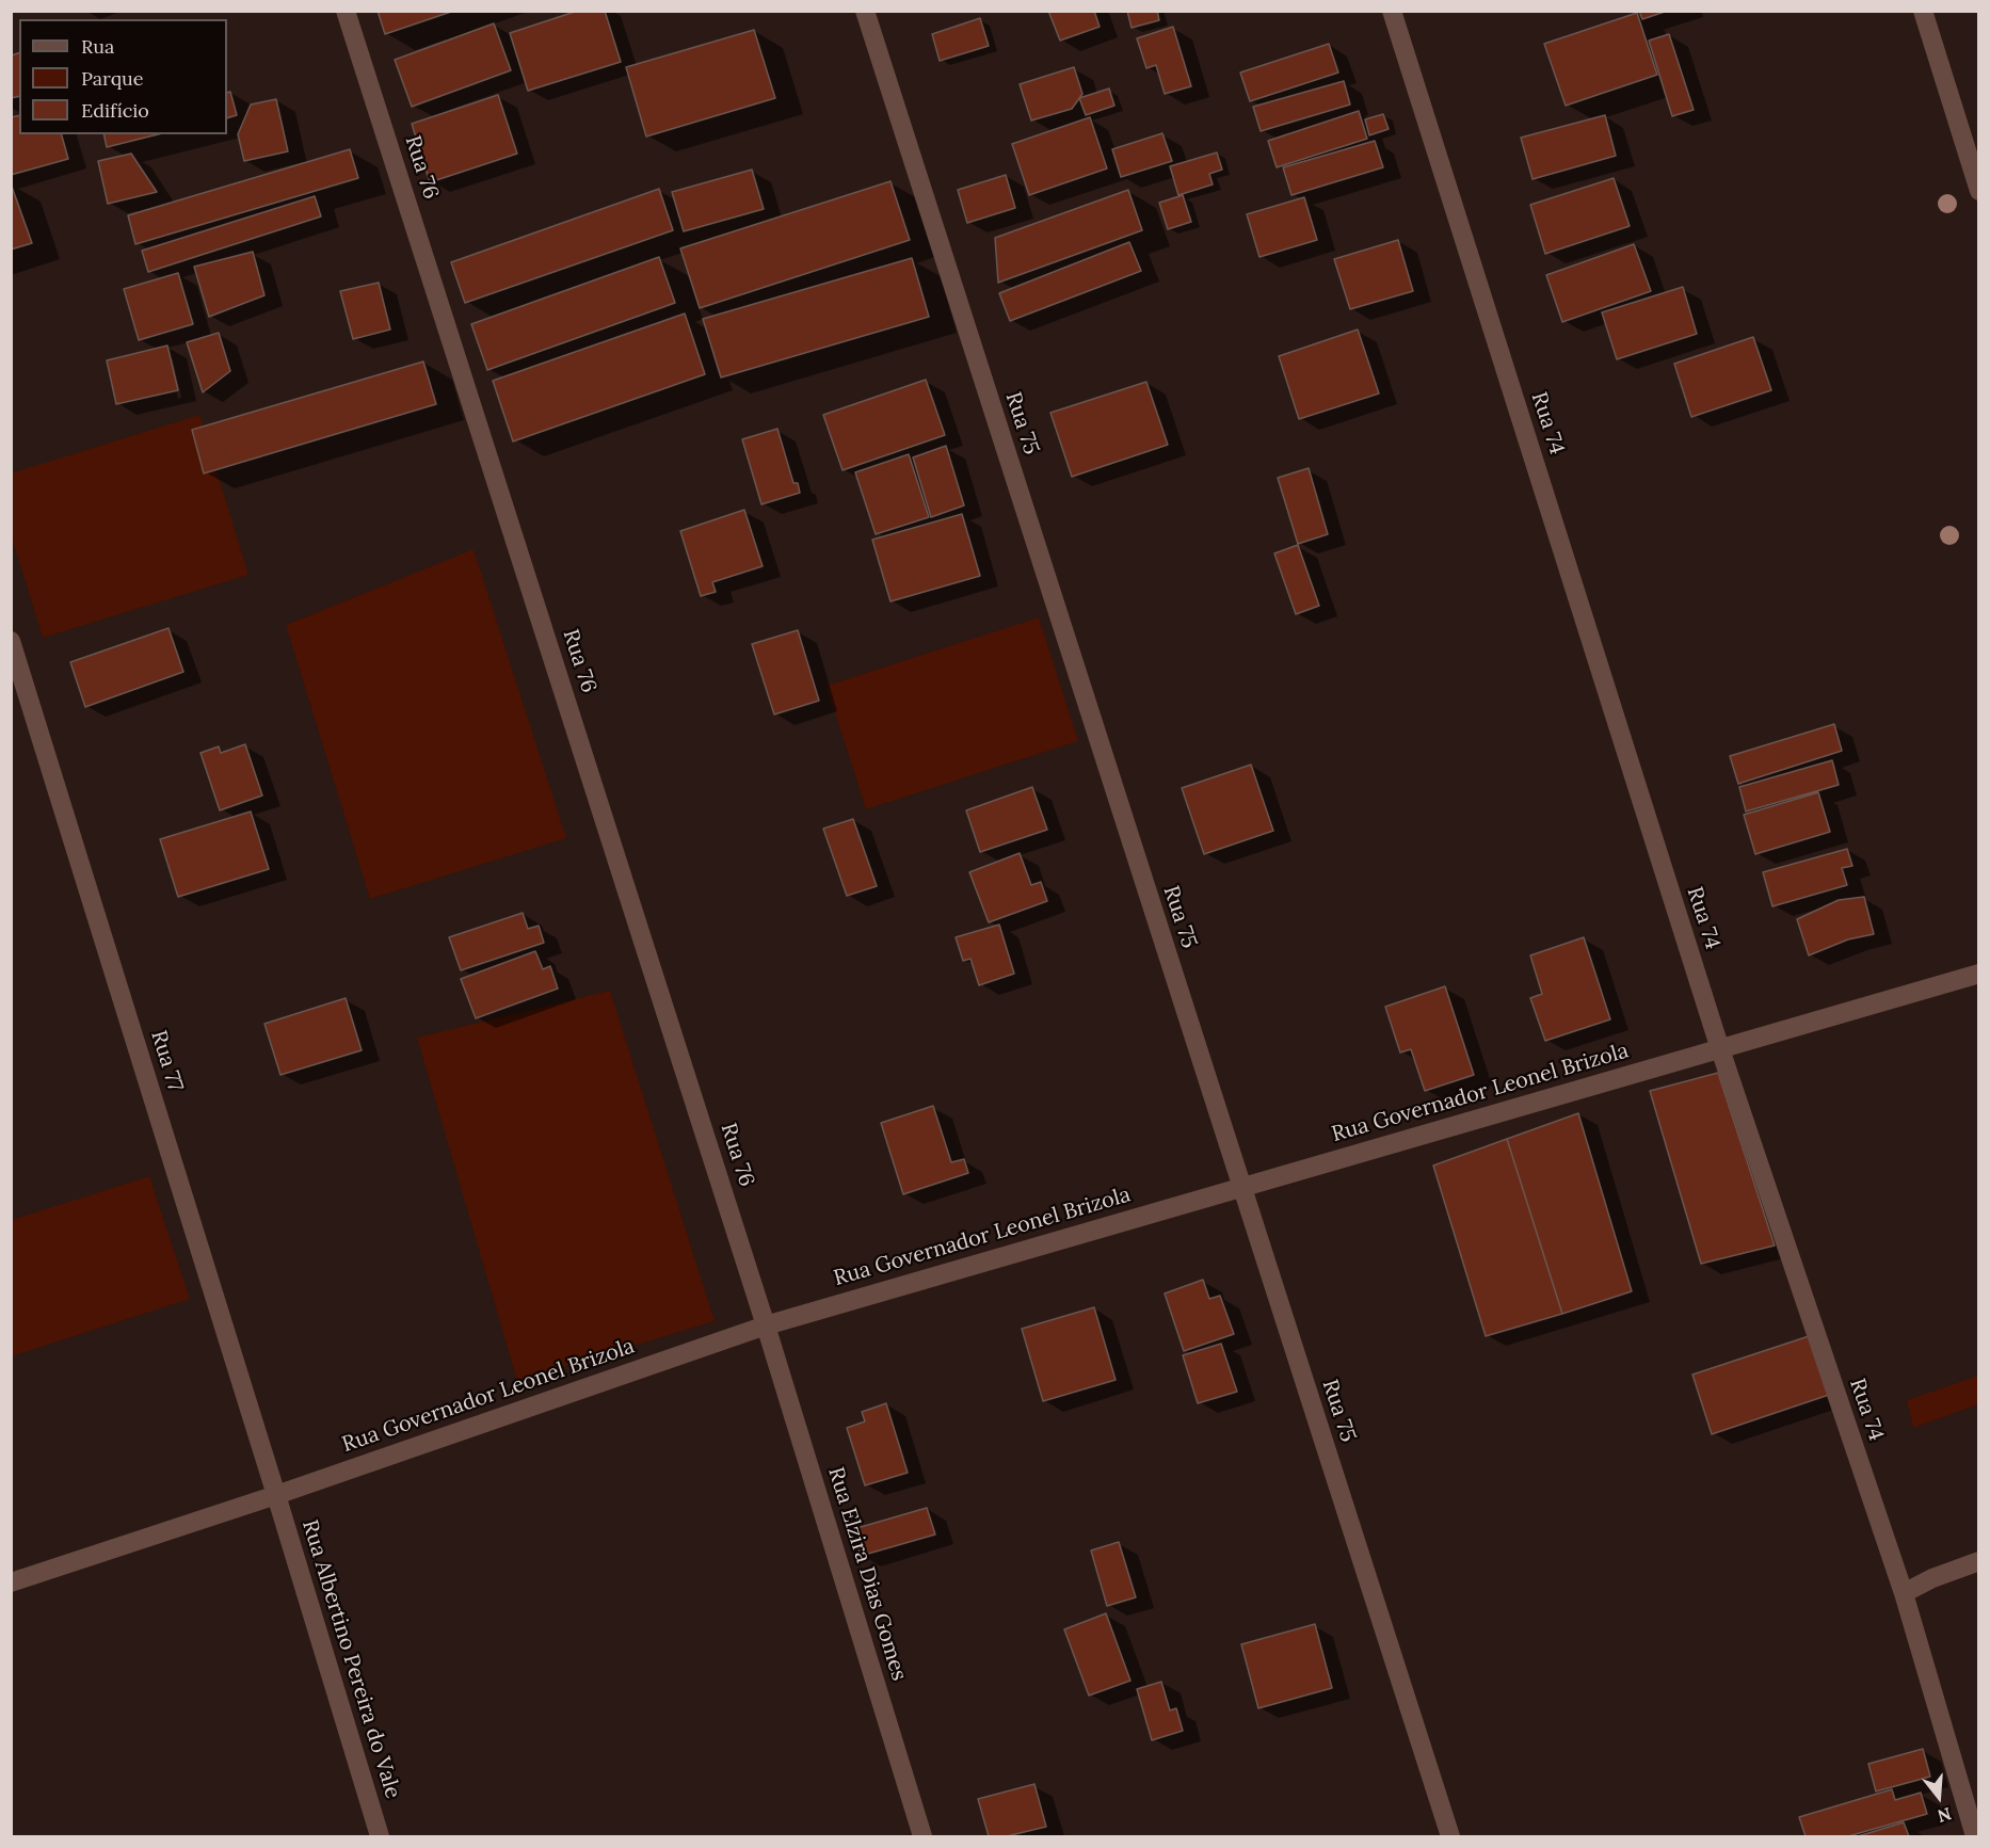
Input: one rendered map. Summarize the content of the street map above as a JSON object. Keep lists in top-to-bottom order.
{
  "streets": {
    "street": [
      "Rua 76",
      "Rua 75",
      "Rua 74",
      "Rua 77",
      "Rua Governador Leonel Brizola",
      "Rua Elzira Dias Gomes",
      "Rua Albertino Pereira do Vale"
    ]
  },
  "crossings": [
    ["Rua 76", "Rua Governador Leonel Brizola"],
    ["Rua 76", "Rua Elzira Dias Gomes"],
    ["Rua 75", "Rua Governador Leonel Brizola"],
    ["Rua 74", "Rua Governador Leonel Brizola"],
    ["Rua 77", "Rua Governador Leonel Brizola"],
    ["Rua 77", "Rua Albertino Pereira do Vale"],
    ["Rua Governador Leonel Brizola", "Rua Elzira Dias Gomes"],
    ["Rua Governador Leonel Brizola", "Rua Albertino Pereira do Vale"]
  ],
  "legend": ["Rua", "Parque", "Edifício"],
  "north": "bottom"
}
